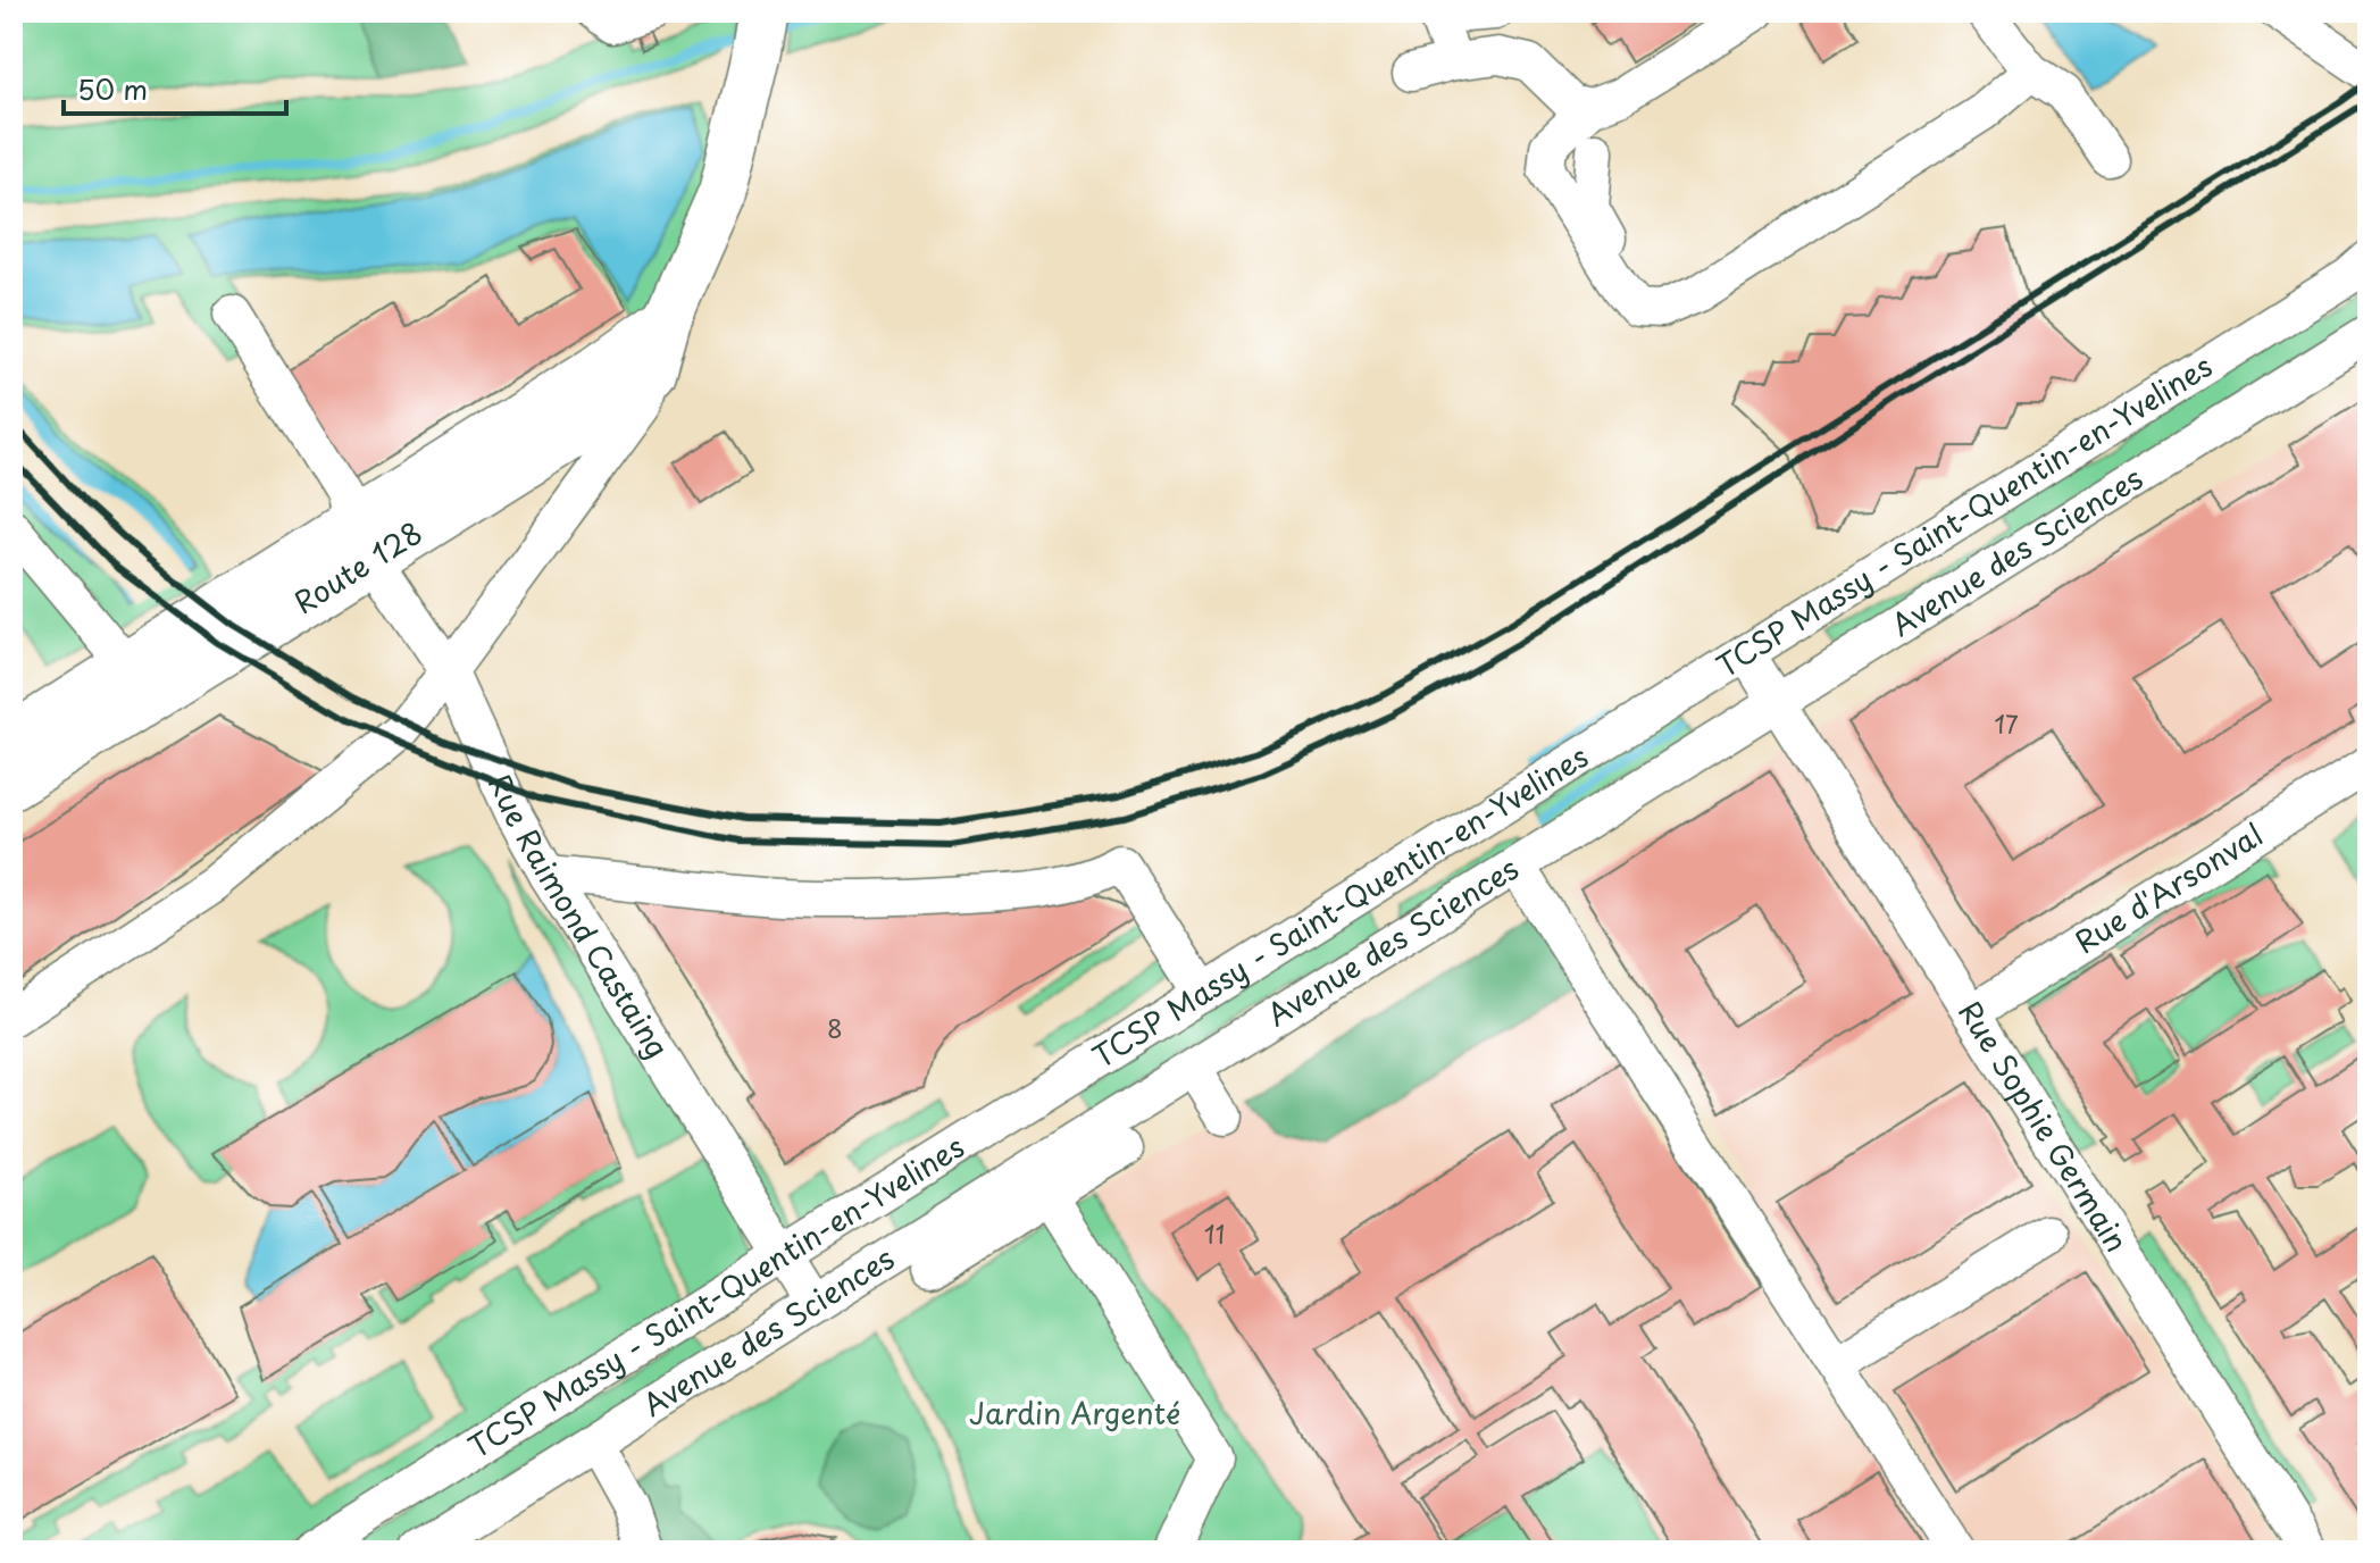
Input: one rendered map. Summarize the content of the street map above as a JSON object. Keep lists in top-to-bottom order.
{
  "streets": {
    "main road": ["Route 128"],
    "street": [
      "TCSP Massy - Saint-Quentin-en-Yvelines",
      "Avenue des Sciences",
      "Rue d'Arsonval",
      "Rue Raimond Castaing",
      "Rue Sophie Germain"
    ]
  },
  "crossings": [
    ["TCSP Massy - Saint-Quentin-en-Yvelines", "Rue Raimond Castaing"],
    ["TCSP Massy - Saint-Quentin-en-Yvelines", "Rue Sophie Germain"],
    ["Avenue des Sciences", "Rue Raimond Castaing"],
    ["Avenue des Sciences", "Rue Sophie Germain"],
    ["Route 128", "Rue Raimond Castaing"],
    ["Rue d'Arsonval", "Rue Sophie Germain"]
  ],
  "parks": ["Jardin Argenté"],
  "house_numbers": ["17", "8", "11"],
  "scale_bar": "50 m"
}
